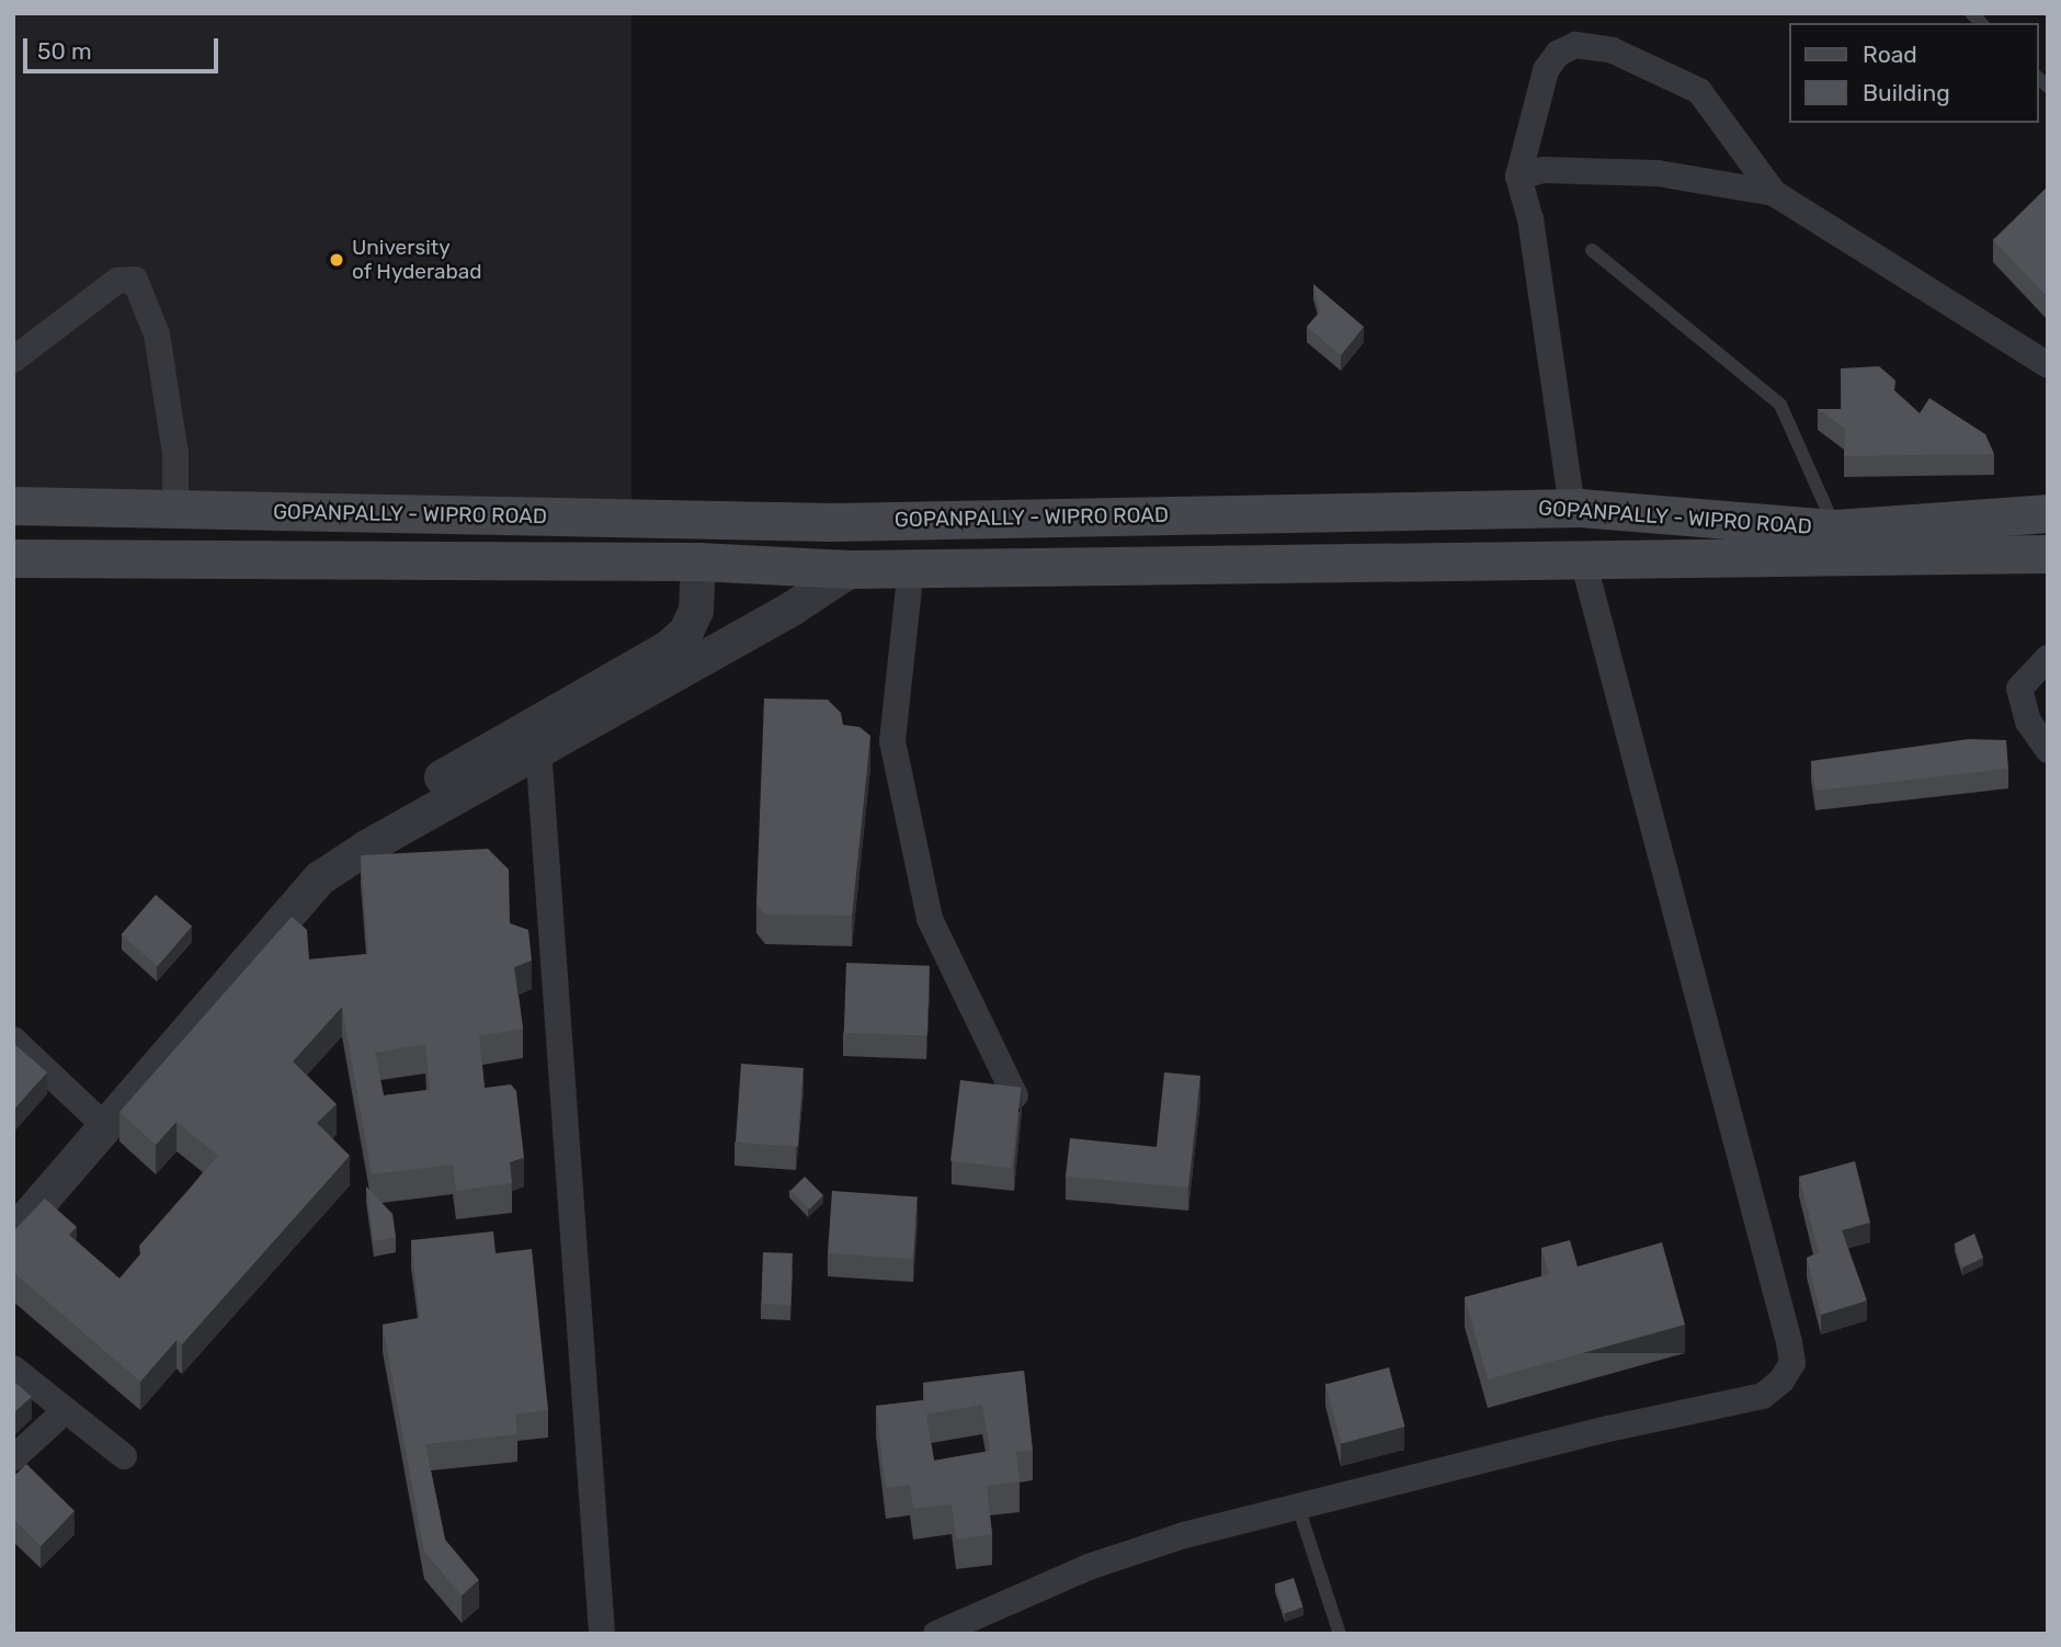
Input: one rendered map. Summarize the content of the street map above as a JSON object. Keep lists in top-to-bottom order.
{
  "streets": {
    "main road": ["GOPANPALLY - WIPRO ROAD"]
  },
  "places": ["University of Hyderabad"],
  "legend": ["Road", "Building"],
  "scale_bar": "50 m"
}
